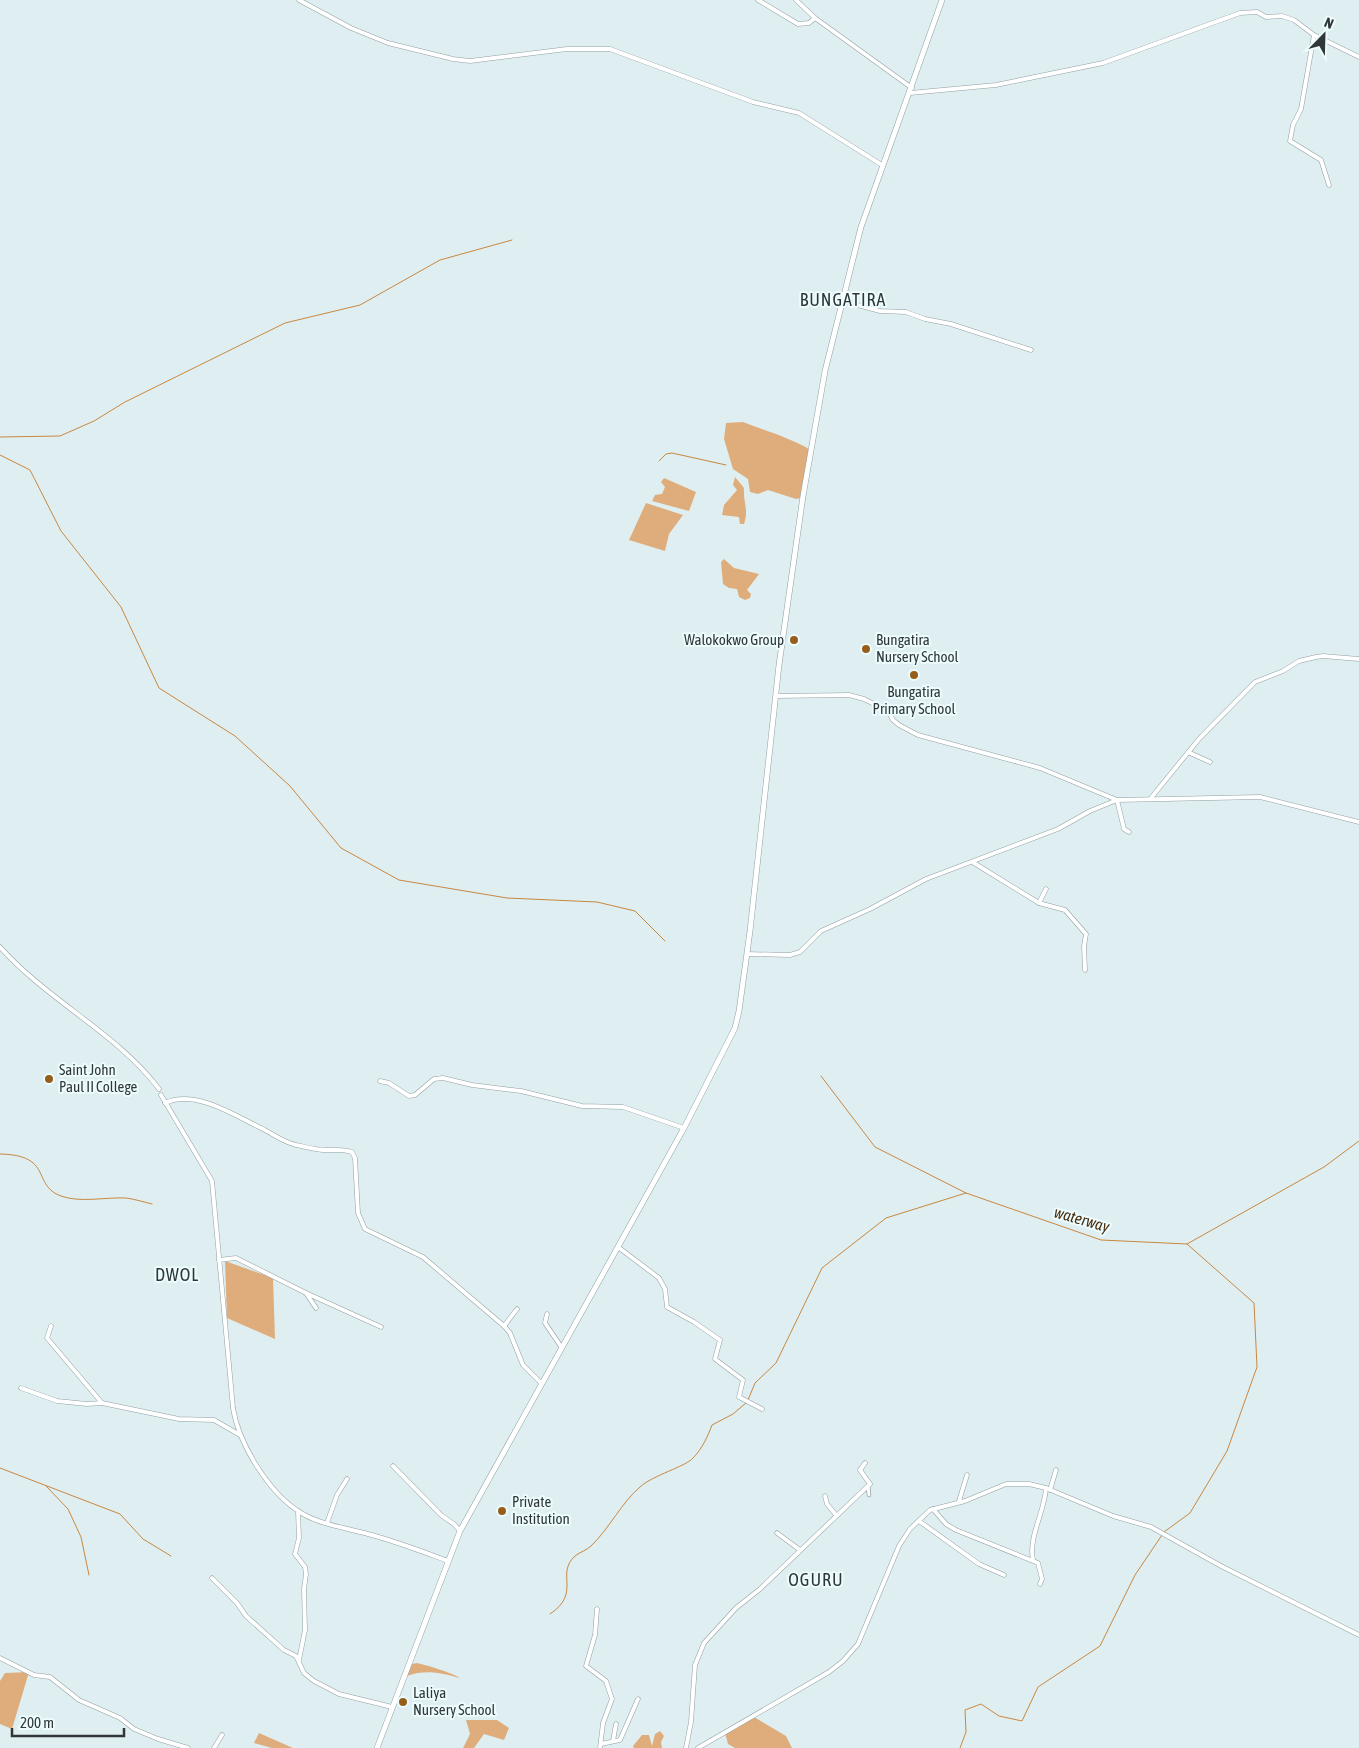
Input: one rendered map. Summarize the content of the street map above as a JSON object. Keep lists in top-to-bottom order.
{
  "districts": ["BUNGATIRA", "DWOL", "OGURU"],
  "water": ["waterway"],
  "places": [
    "Walokokwo Group",
    "Bungatira Nursery School",
    "Bungatira Primary School",
    "Saint John Paul II College",
    "Private Institution",
    "Laliya Nursery School"
  ],
  "scale_bar": "200 m",
  "north": "top right"
}
